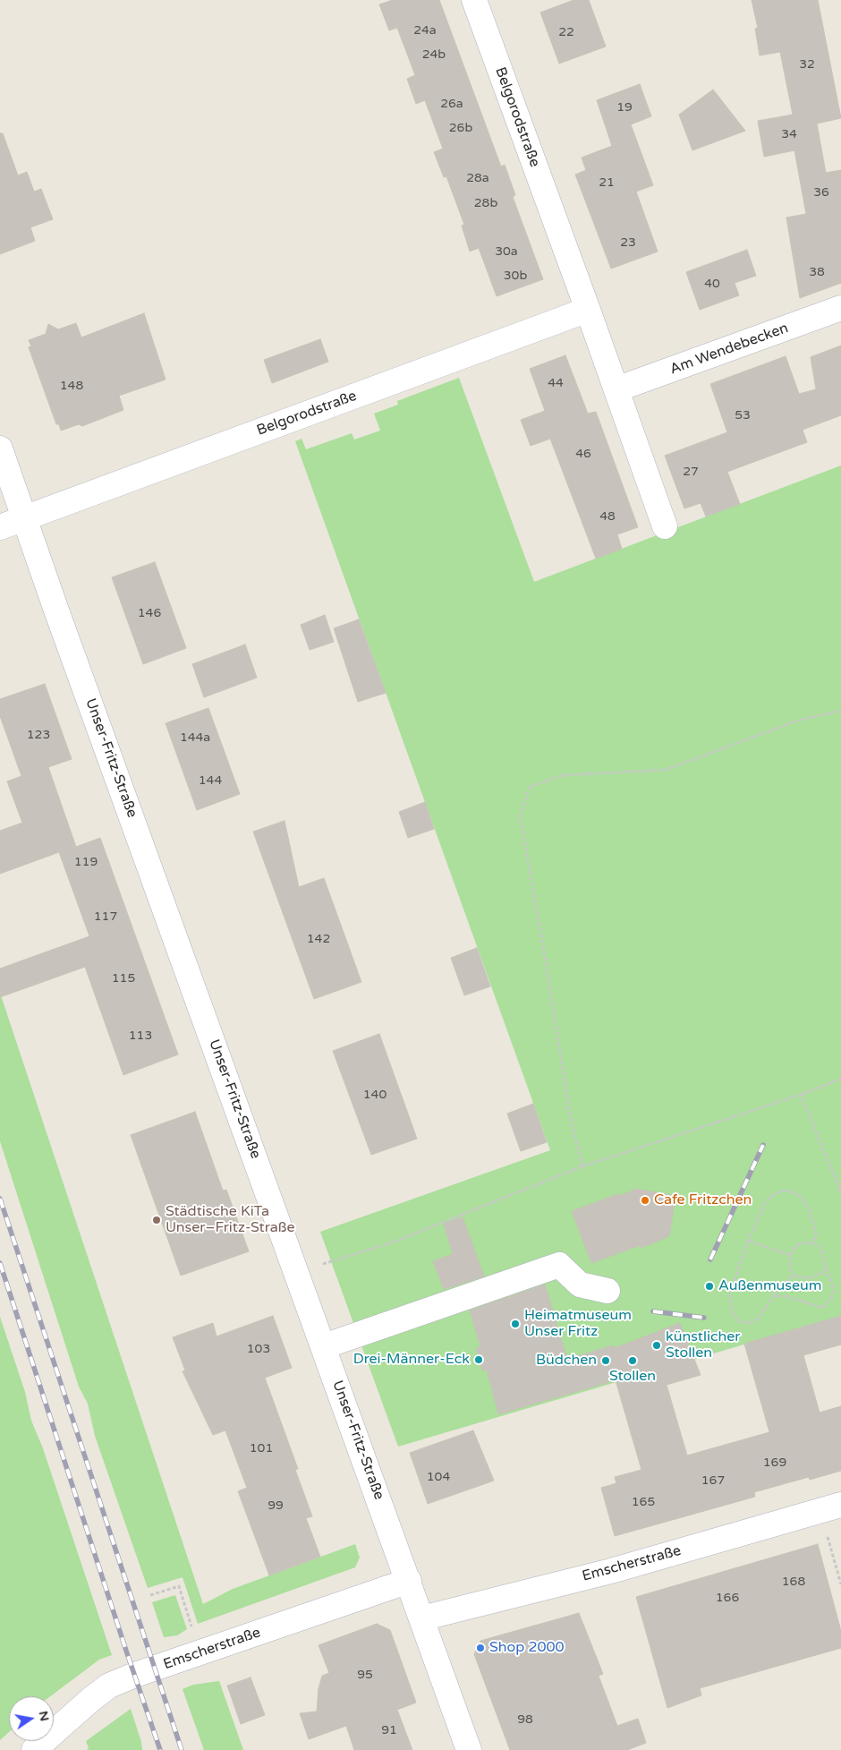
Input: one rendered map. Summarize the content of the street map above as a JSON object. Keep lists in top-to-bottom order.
{
  "streets": {
    "street": [
      "Belgorodstraße",
      "Am Wendebecken",
      "Unser-Fritz-Straße",
      "Emscherstraße"
    ]
  },
  "crossings": [
    ["Belgorodstraße", "Am Wendebecken"],
    ["Belgorodstraße", "Unser-Fritz-Straße"],
    ["Unser-Fritz-Straße", "Emscherstraße"]
  ],
  "places": [
    "Cafe Fritzchen",
    "Städtische KiTa Unser–Fritz-Straße",
    "Außenmuseum",
    "Heimatmuseum Unser Fritz",
    "künstlicher Stollen",
    "Drei-Männer-Eck",
    "Büdchen",
    "Stollen",
    "Shop 2000"
  ],
  "house_numbers": [
    "24a",
    "22",
    "24b",
    "32",
    "26a",
    "19",
    "26b",
    "34",
    "28a",
    "21",
    "36",
    "28b",
    "23",
    "30a",
    "38",
    "30b",
    "40",
    "44",
    "148",
    "53",
    "46",
    "27",
    "48",
    "146",
    "123",
    "144a",
    "144",
    "119",
    "117",
    "142",
    "115",
    "113",
    "140",
    "103",
    "101",
    "169",
    "104",
    "167",
    "165",
    "99",
    "168",
    "166",
    "95",
    "98",
    "91"
  ],
  "north": "right"
}
